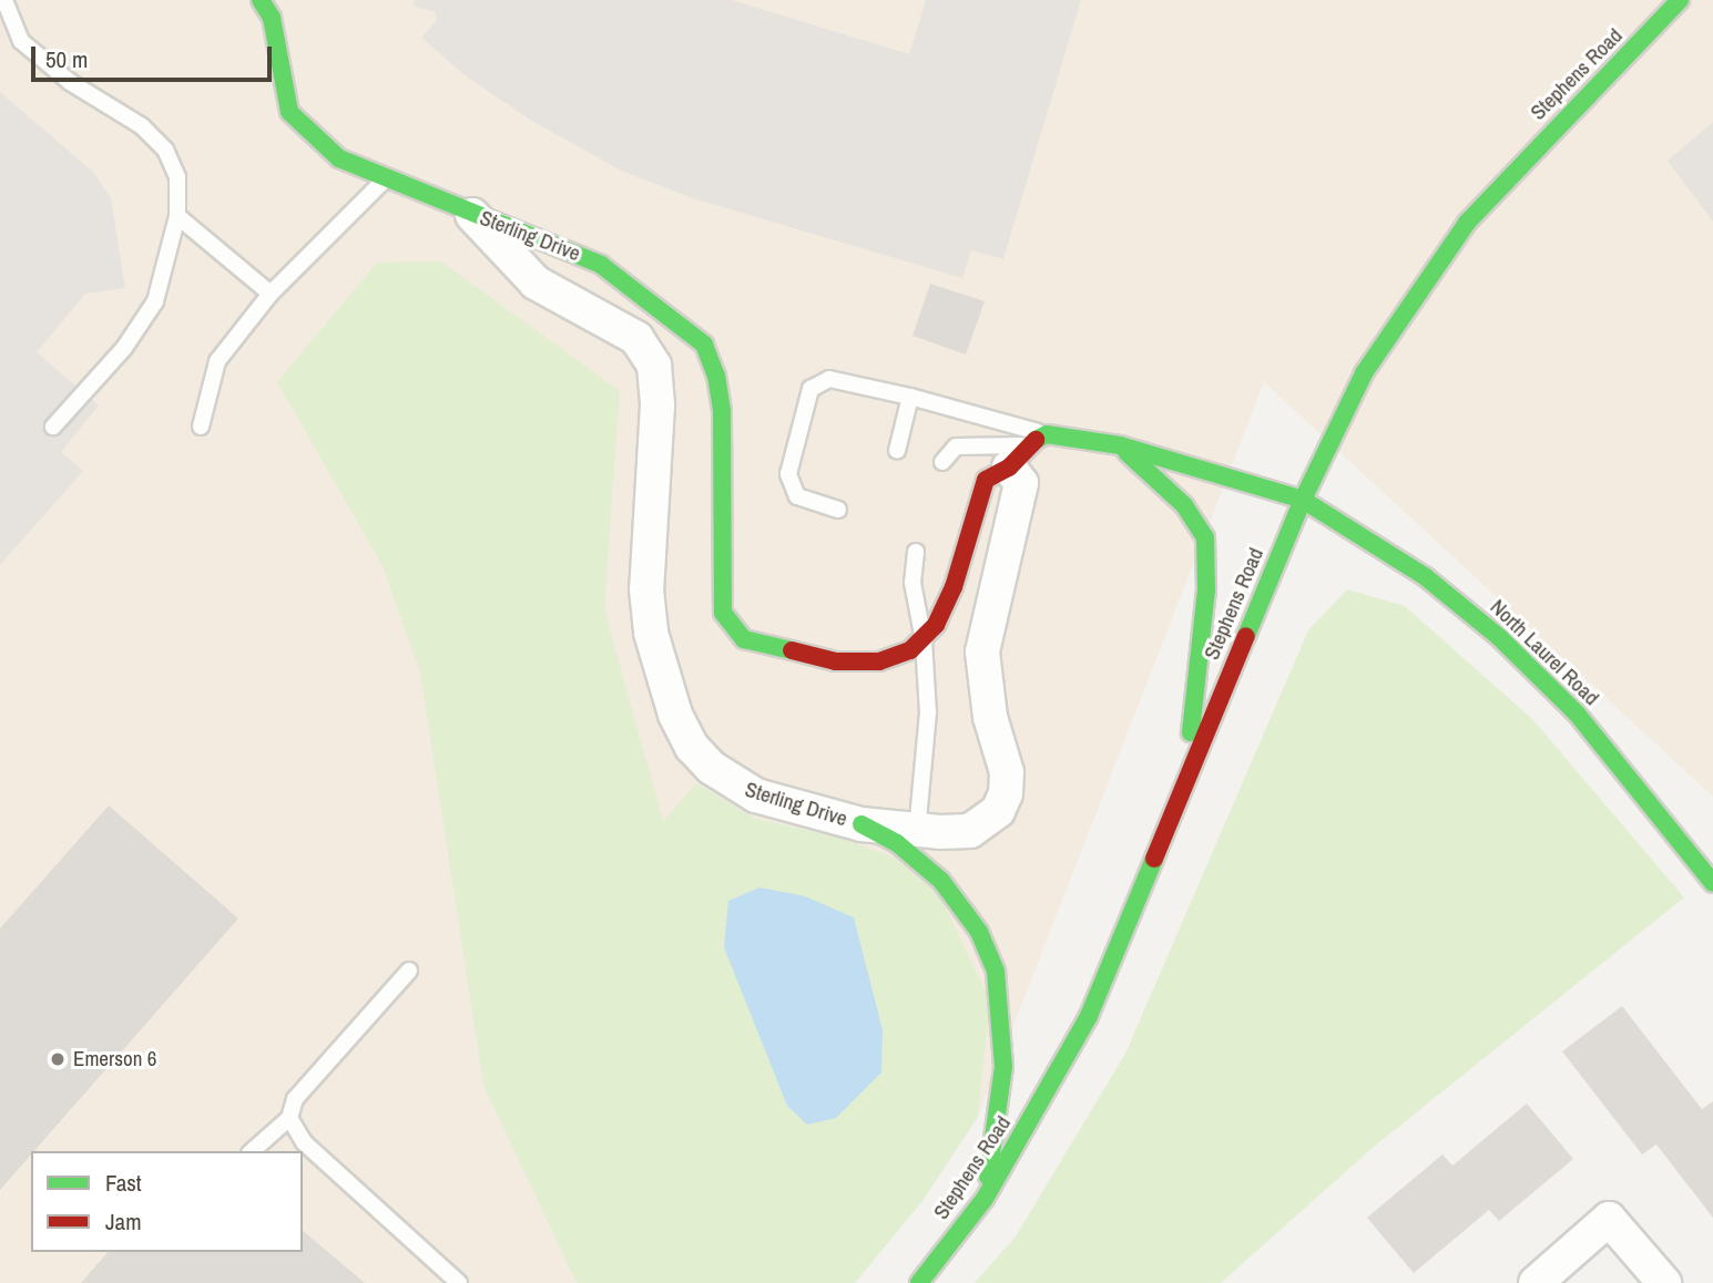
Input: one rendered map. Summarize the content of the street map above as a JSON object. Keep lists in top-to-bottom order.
{
  "streets": {
    "street": ["Stephens Road", "Sterling Drive", "North Laurel Road"]
  },
  "crossings": [
    ["Stephens Road", "North Laurel Road"]
  ],
  "places": ["Emerson 6"],
  "legend": ["Fast", "Jam"],
  "scale_bar": "50 m"
}
